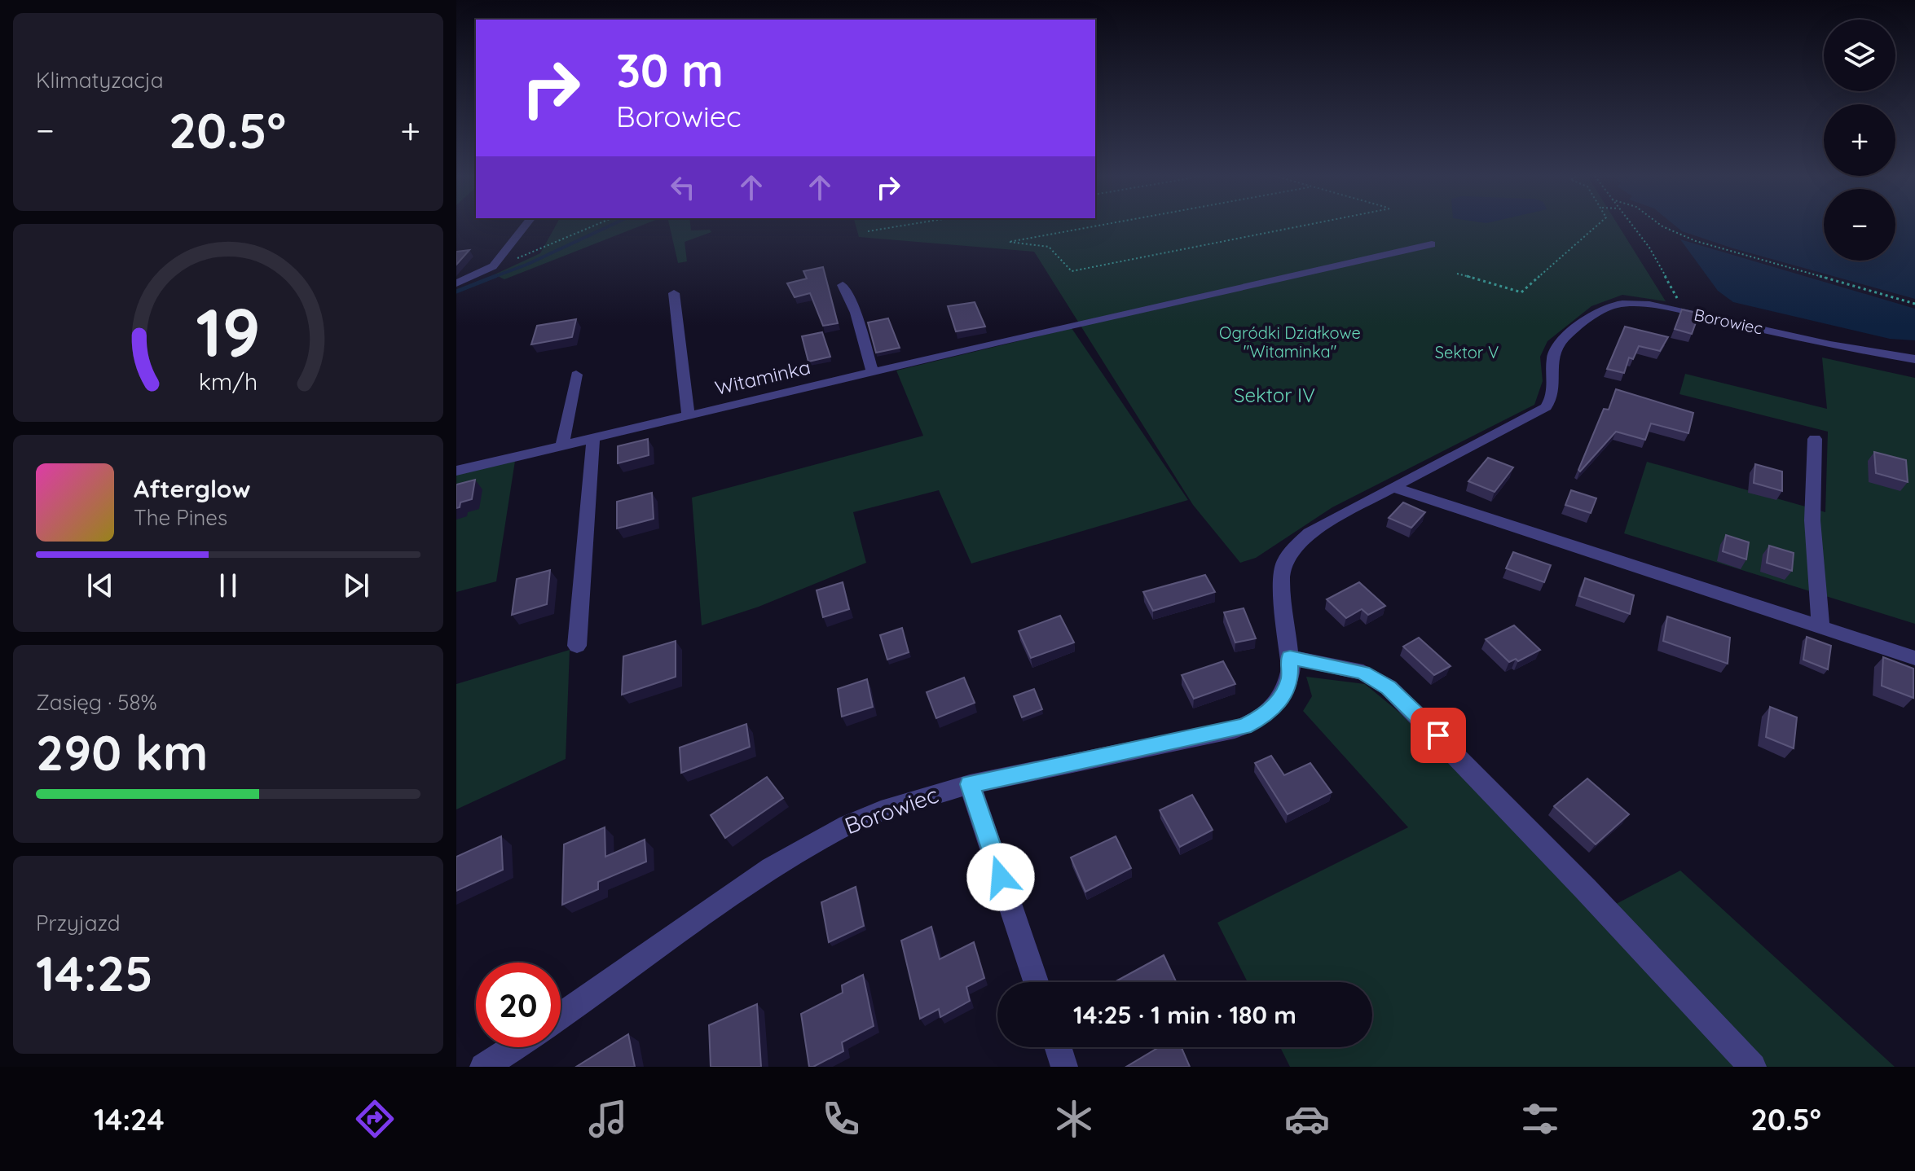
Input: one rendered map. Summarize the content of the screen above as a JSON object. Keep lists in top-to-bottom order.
{
  "streets": {
    "street": ["Borowiec", "Witaminka"]
  },
  "parks": ["Ogródki Działkowe \"Witaminka\"", "Sektor V", "Sektor IV"],
  "page": {
    "tile": [
      "Klimatyzacja",
      ["Zasięg · 58%", "290 km"],
      ["Przyjazd", "14:25"]
    ],
    "map_buttons": ["+", "−"],
    "turn": ["30 m", "Borowiec"],
    "heat": ["−", "20.5°", "+"],
    "song": ["Afterglow", "The Pines"],
    "limit": "20",
    "trip": "14:25 · 1 min · 180 m",
    "tabs": ["14:24", "20.5°"],
    "gauge": ["19", "km/h"]
  }
}
